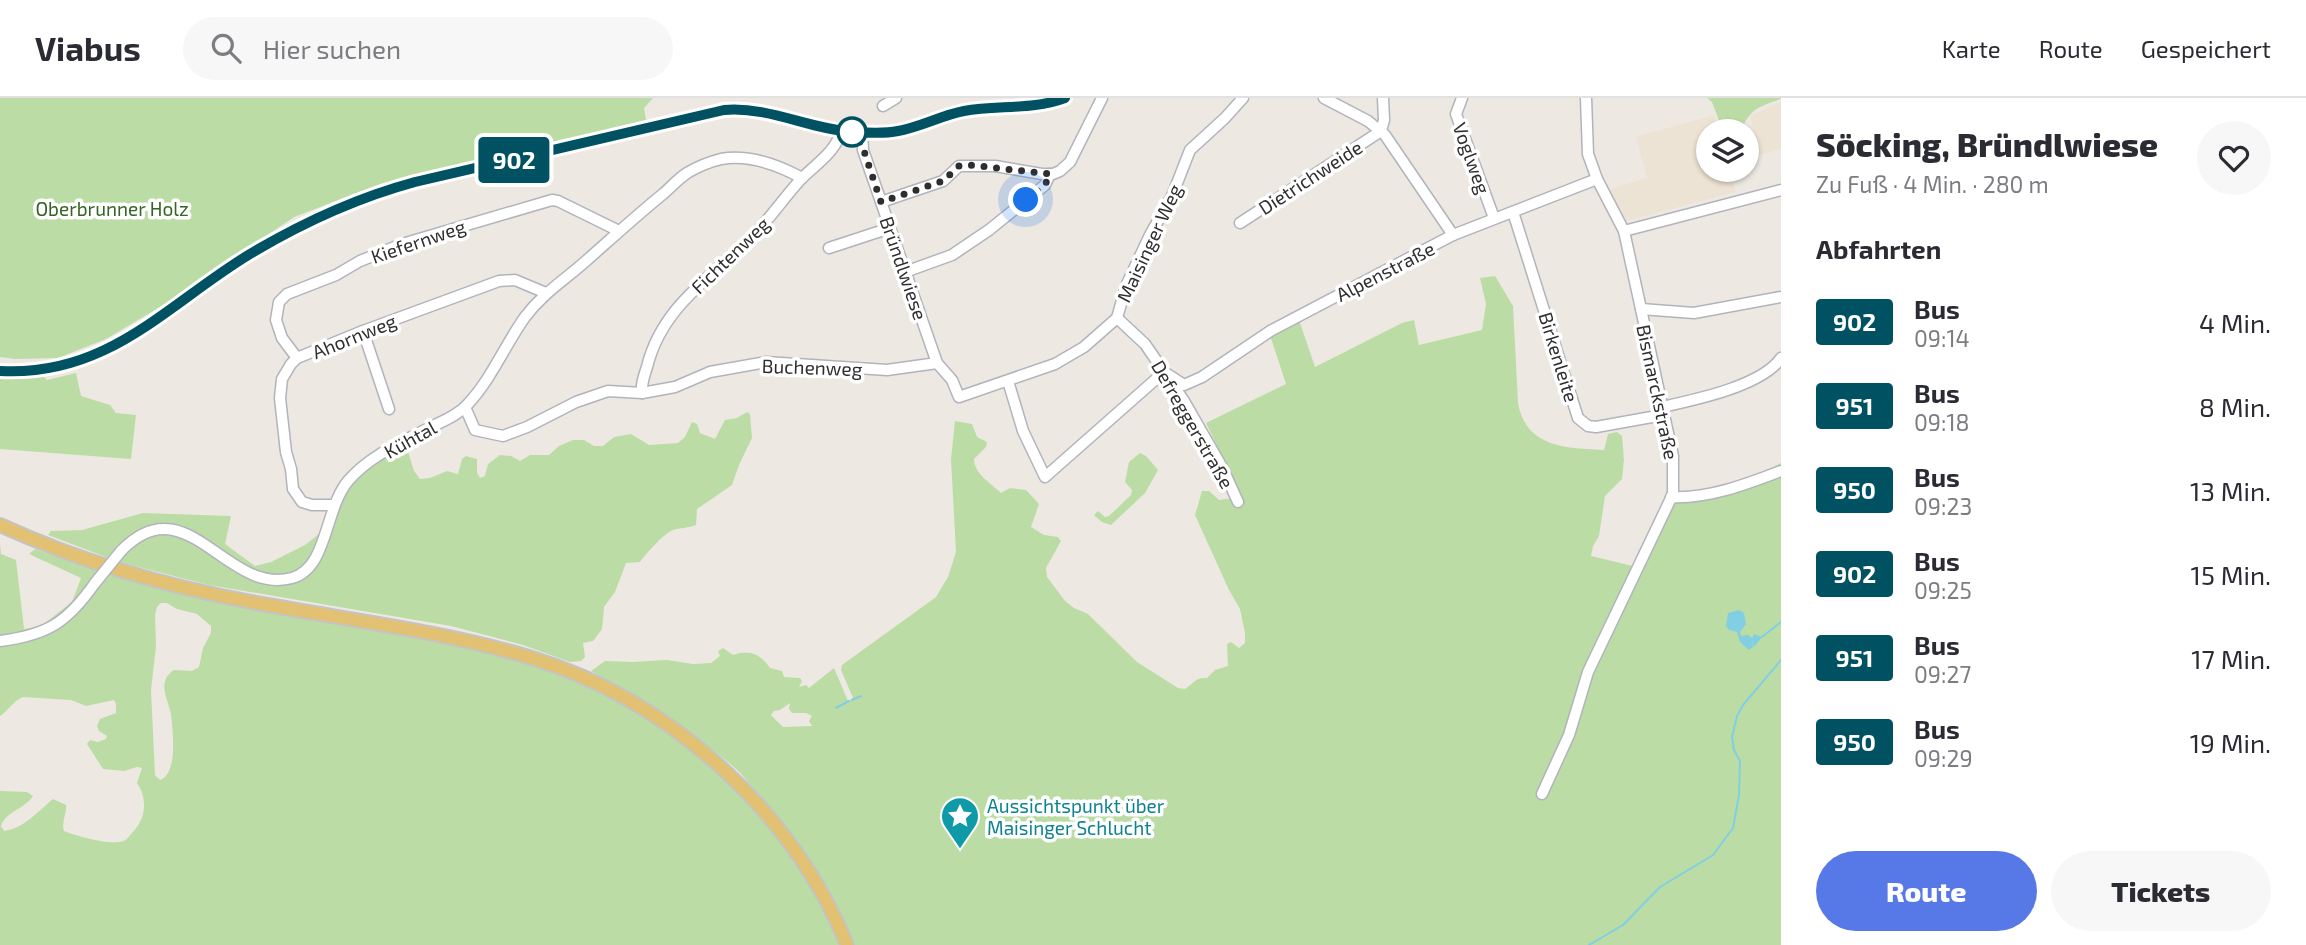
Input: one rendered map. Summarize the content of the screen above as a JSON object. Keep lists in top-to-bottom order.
{
  "streets": {
    "street": [
      "Voglweg",
      "Dietrichweide",
      "Kiefernweg",
      "Maisinger Weg",
      "Fichtenweg",
      "Bründlwiese",
      "Alpenstraße",
      "Ahornweg",
      "Birkenleite",
      "Buchenweg",
      "Bismarckstraße",
      "Defreggerstraße",
      "Kühtal"
    ]
  },
  "crossings": [
    ["Voglweg", "Alpenstraße"],
    ["Kiefernweg", "Ahornweg"],
    ["Kiefernweg", "Kühtal"],
    ["Maisinger Weg", "Bründlwiese"],
    ["Maisinger Weg", "Buchenweg"],
    ["Maisinger Weg", "Defreggerstraße"],
    ["Fichtenweg", "Buchenweg"],
    ["Fichtenweg", "Kühtal"],
    ["Bründlwiese", "Buchenweg"],
    ["Alpenstraße", "Birkenleite"],
    ["Alpenstraße", "Bismarckstraße"],
    ["Alpenstraße", "Defreggerstraße"],
    ["Ahornweg", "Kühtal"],
    ["Birkenleite", "Bismarckstraße"],
    ["Buchenweg", "Kühtal"]
  ],
  "parks": ["Oberbrunner Holz"],
  "places": {
    "place": ["Aussichtspunkt über Maisinger Schlucht"]
  },
  "lines": ["bus line 902"],
  "page": {
    "header": "Viabus",
    "search": "Hier suchen",
    "nav": ["Karte", "Route", "Gespeichert"],
    "on_map": "902",
    "heading": [
      ["Söcking, Bründlwiese", "Zu Fuß · 4 Min. · 280 m"],
      "Abfahrten"
    ],
    "list": [
      {
        "mark": "902",
        "name": "Bus",
        "note": "09:14",
        "value": "4 Min."
      },
      {
        "mark": "951",
        "name": "Bus",
        "note": "09:18",
        "value": "8 Min."
      },
      {
        "mark": "950",
        "name": "Bus",
        "note": "09:23",
        "value": "13 Min."
      },
      {
        "mark": "902",
        "name": "Bus",
        "note": "09:25",
        "value": "15 Min."
      },
      {
        "mark": "951",
        "name": "Bus",
        "note": "09:27",
        "value": "17 Min."
      },
      {
        "mark": "950",
        "name": "Bus",
        "note": "09:29",
        "value": "19 Min."
      }
    ],
    "buttons": ["Route", "Tickets"]
  }
}
